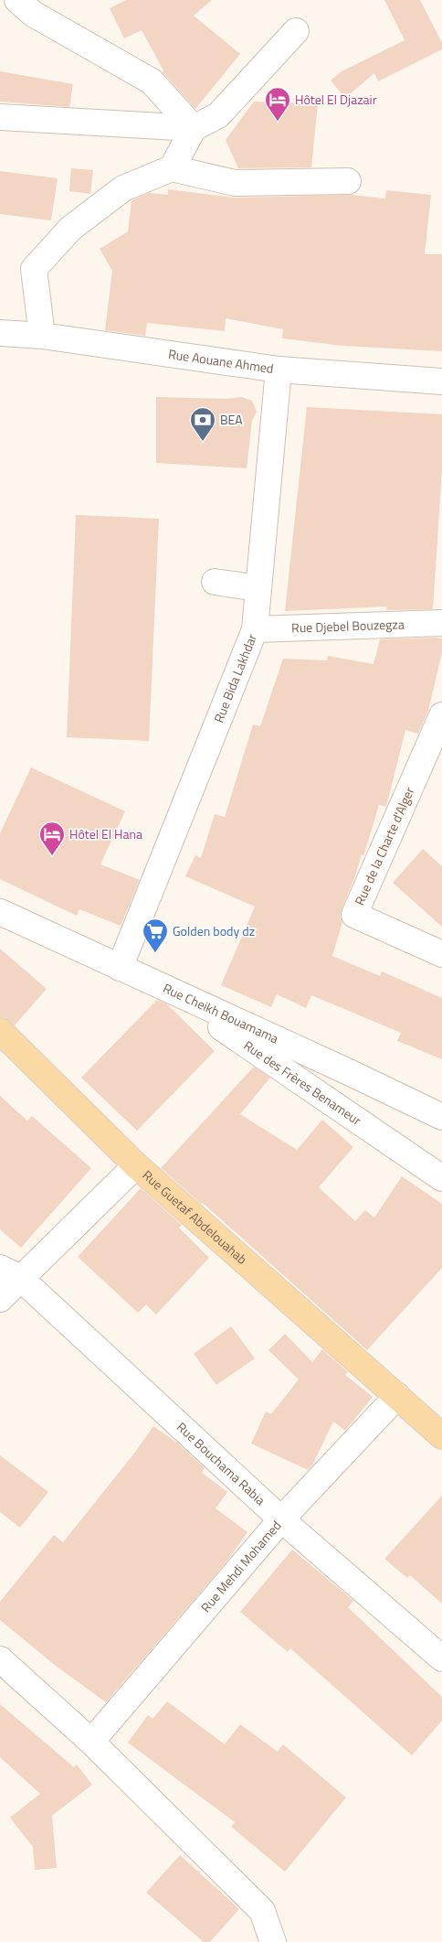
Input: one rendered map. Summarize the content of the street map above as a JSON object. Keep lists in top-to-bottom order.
{
  "streets": {
    "main road": ["Rue Guetaf Abdelouahab"],
    "street": [
      "Rue Aouane Ahmed",
      "Rue Djebel Bouzegza",
      "Rue Bida Lakhdar",
      "Rue de la Charte d'Alger",
      "Rue Cheikh Bouamama",
      "Rue des Frères Benameur",
      "Rue Bouchama Rabia",
      "Rue Mehdi Mohamed"
    ]
  },
  "crossings": [
    ["Rue Aouane Ahmed", "Rue Bida Lakhdar"],
    ["Rue Djebel Bouzegza", "Rue Bida Lakhdar"],
    ["Rue Bida Lakhdar", "Rue Cheikh Bouamama"],
    ["Rue Cheikh Bouamama", "Rue des Frères Benameur"],
    ["Rue Guetaf Abdelouahab", "Rue Mehdi Mohamed"],
    ["Rue Bouchama Rabia", "Rue Mehdi Mohamed"]
  ],
  "places": {
    "hotel": ["Hôtel El Djazair", "Hôtel El Hana"],
    "bank": ["BEA"],
    "supermarket": ["Golden body dz"]
  }
}
